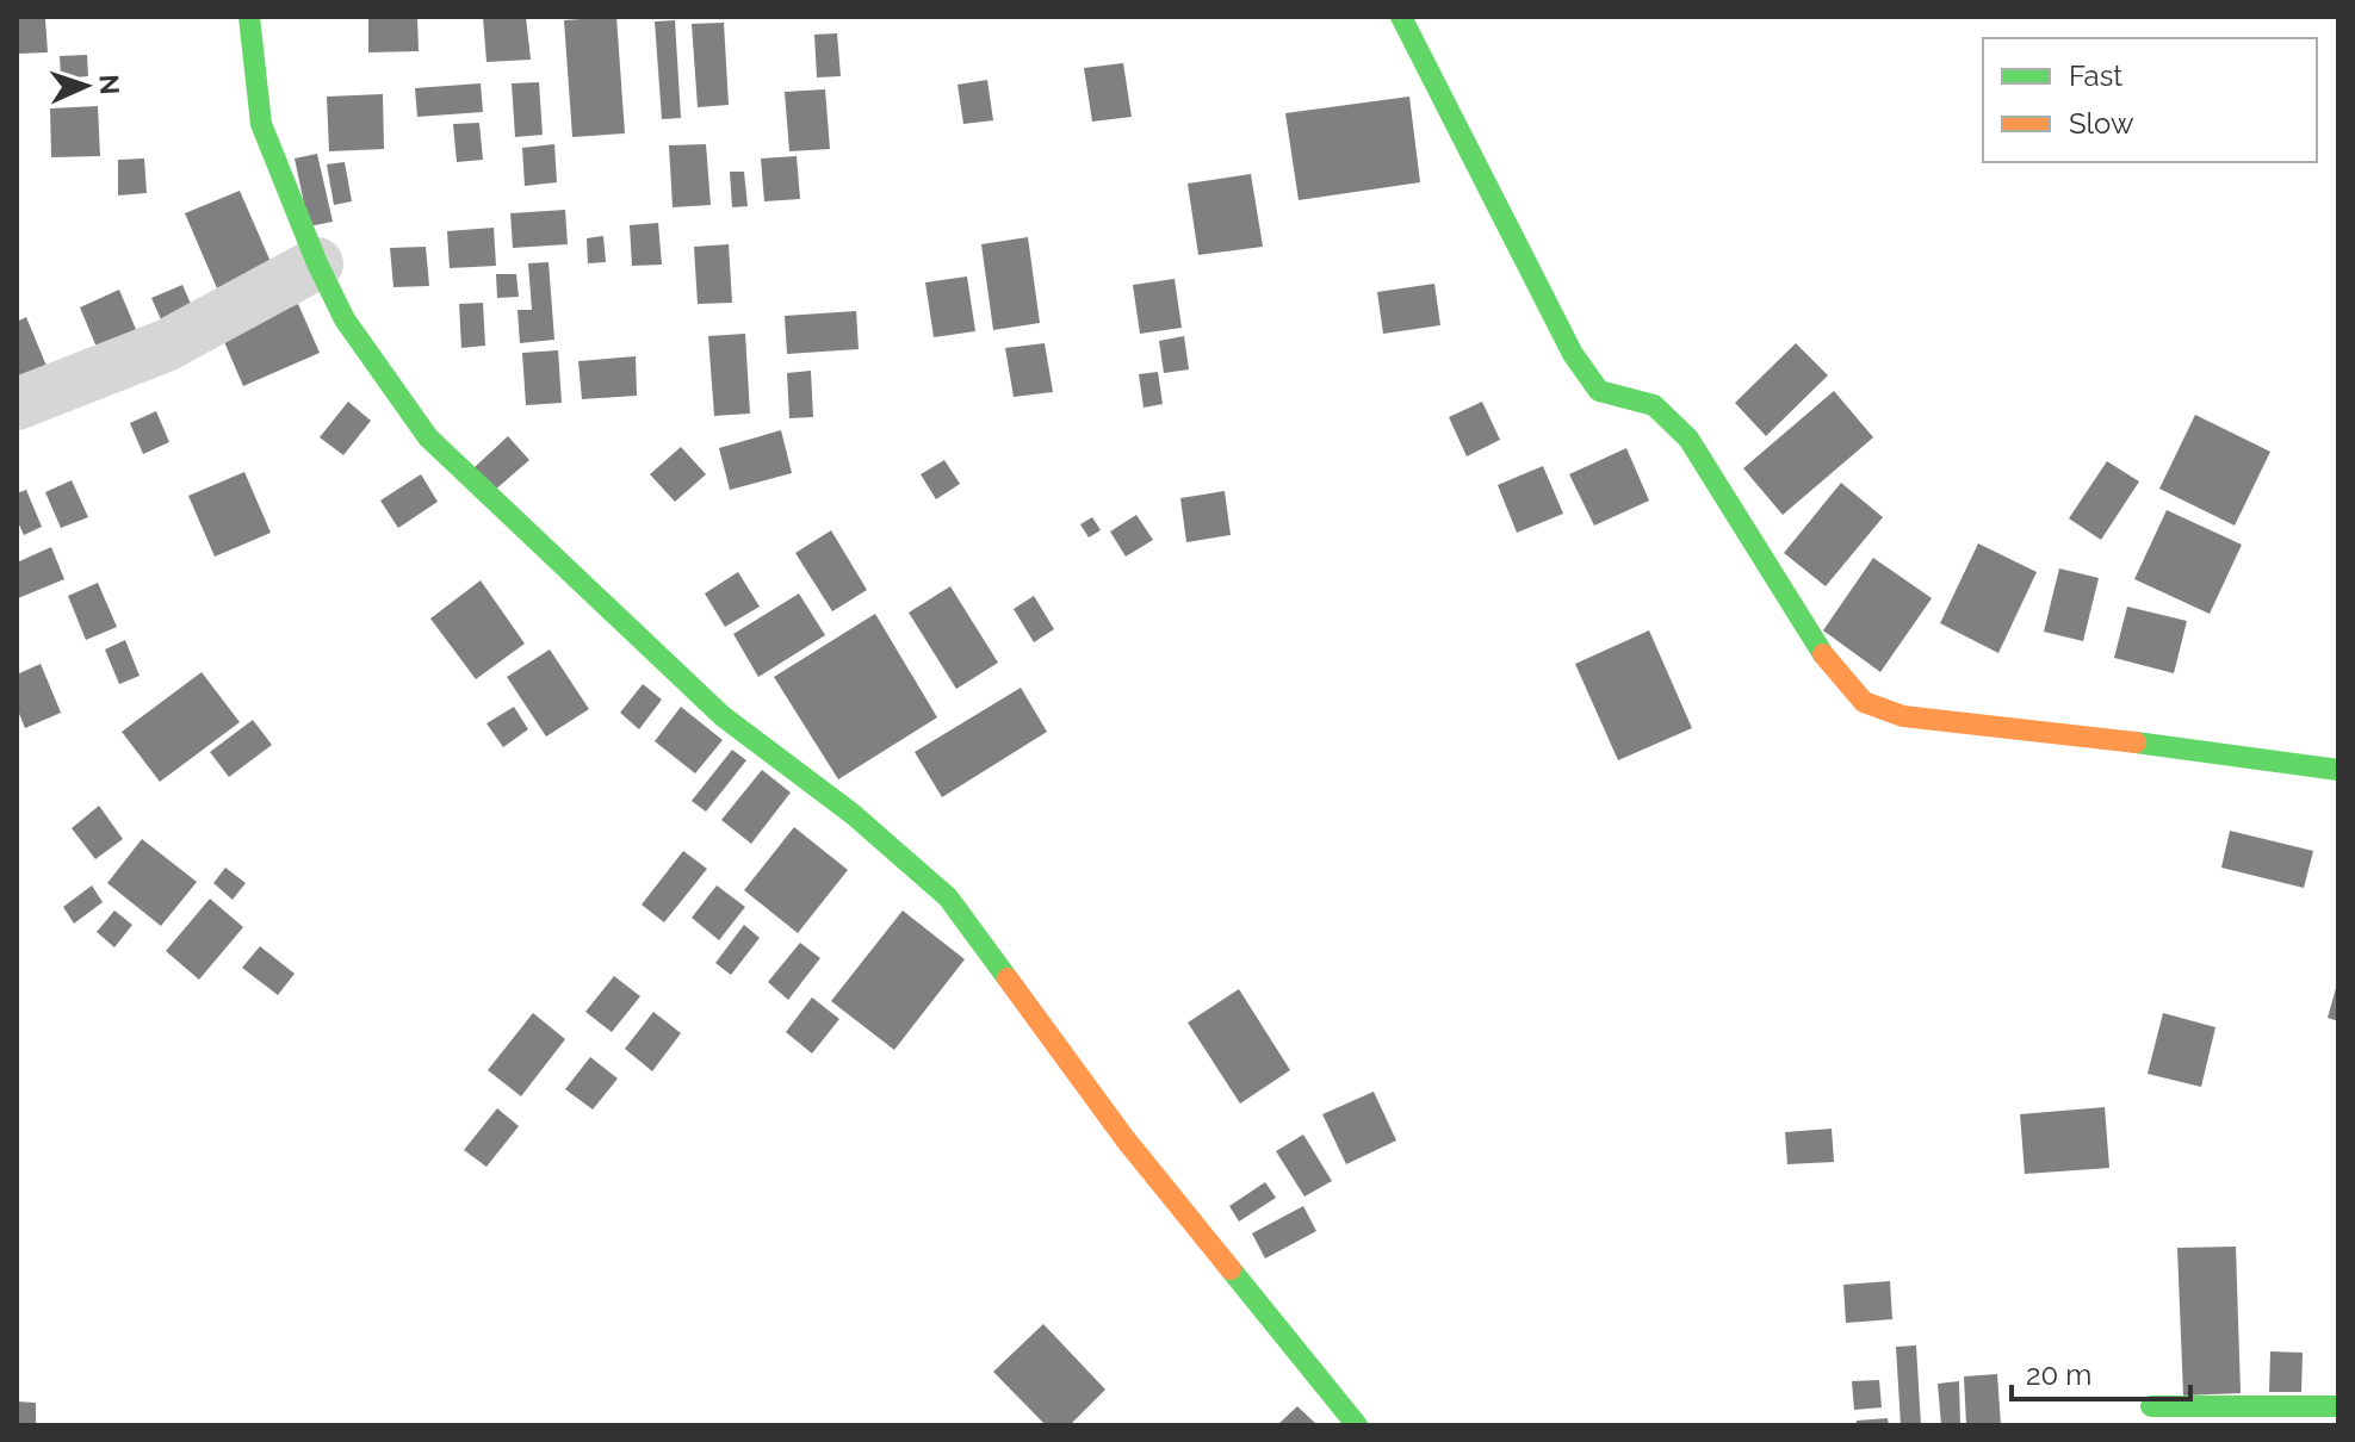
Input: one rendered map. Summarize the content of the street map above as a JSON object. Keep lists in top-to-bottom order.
{
  "legend": ["Fast", "Slow"],
  "scale_bar": "20 m",
  "north": "right"
}
